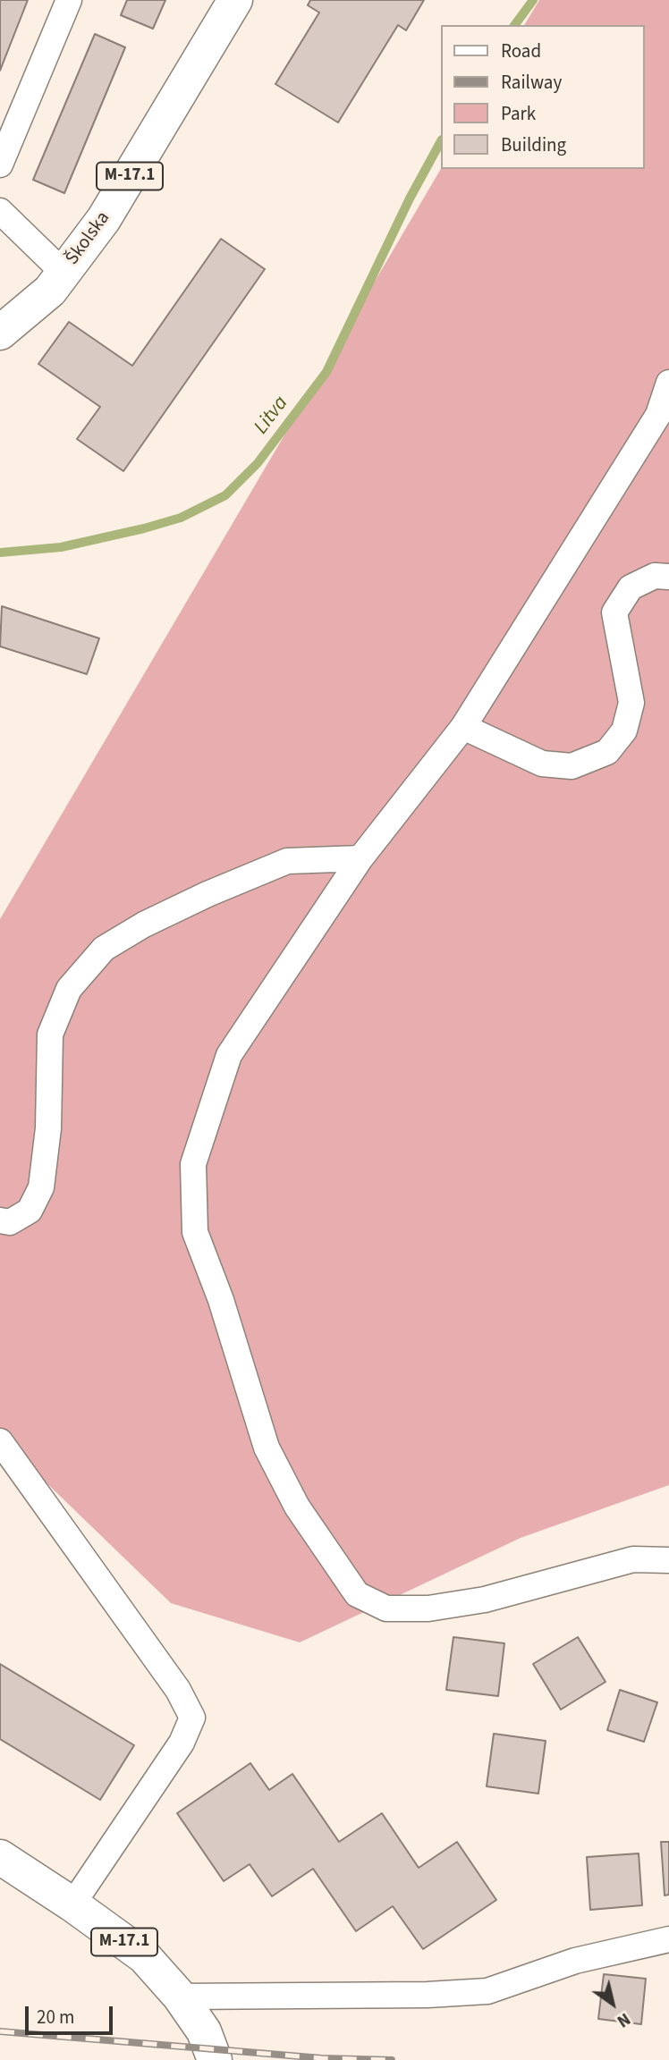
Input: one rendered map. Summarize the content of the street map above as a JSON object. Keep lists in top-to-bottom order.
{
  "streets": {
    "main road": ["M-17.1", "Školska"]
  },
  "water": ["Litva"],
  "legend": [
    "Road",
    "Railway",
    "Park",
    "Building"
  ],
  "scale_bar": "20 m",
  "north": "bottom right"
}
